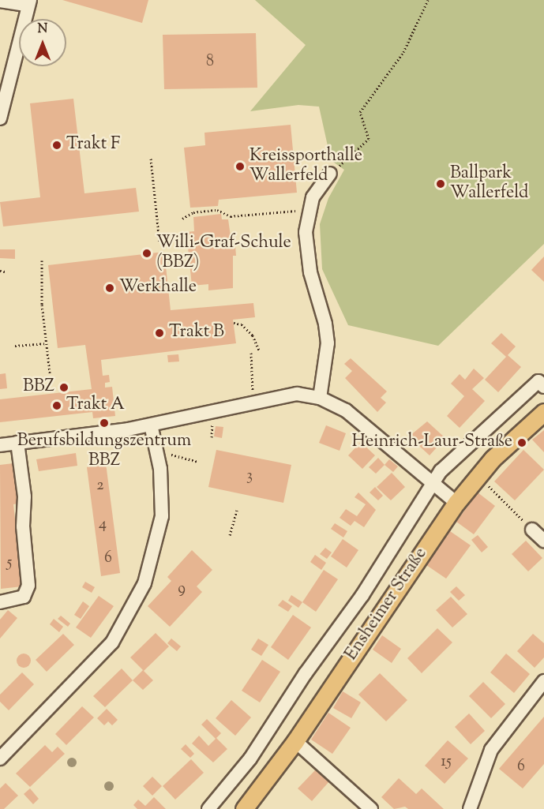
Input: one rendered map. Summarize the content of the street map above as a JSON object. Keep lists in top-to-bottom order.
{
  "streets": {
    "main road": ["Ensheimer Straße"]
  },
  "places": [
    "Trakt F",
    "Kreissporthalle Wallerfeld",
    "Ballpark Wallerfeld",
    "Willi-Graf-Schule (BBZ)",
    "Werkhalle",
    "Trakt B",
    "BBZ",
    "Trakt A",
    "Berufsbildungszentrum BBZ",
    "Heinrich-Laur-Straße"
  ],
  "house_numbers": [
    "8",
    "3",
    "2",
    "4",
    "6",
    "5",
    "9",
    "15",
    "6"
  ],
  "north": "top"
}
